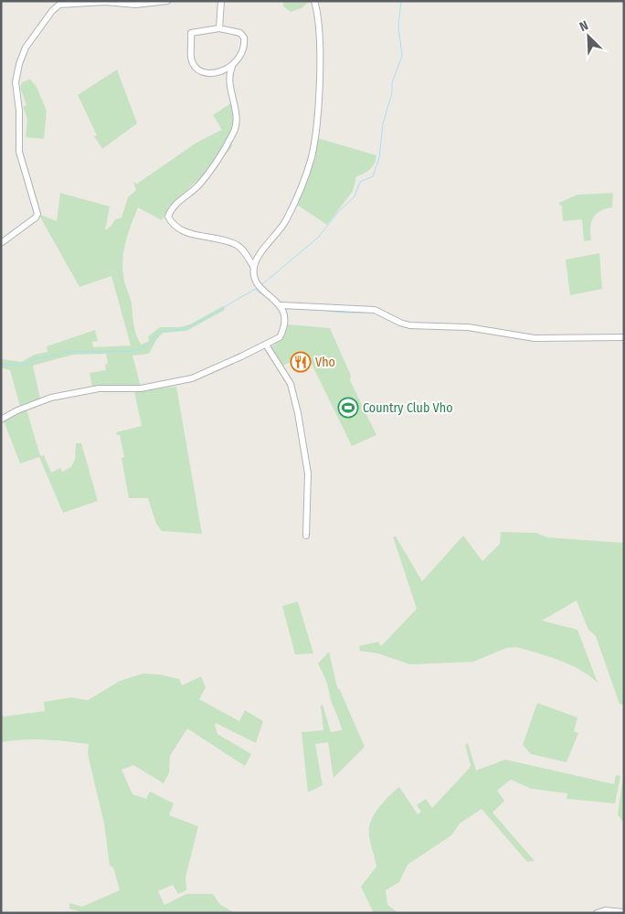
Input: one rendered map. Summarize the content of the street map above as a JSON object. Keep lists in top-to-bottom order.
{
  "places": {
    "restaurant": ["Vho"],
    "sports": ["Country Club Vho"]
  },
  "north": "top left"
}
